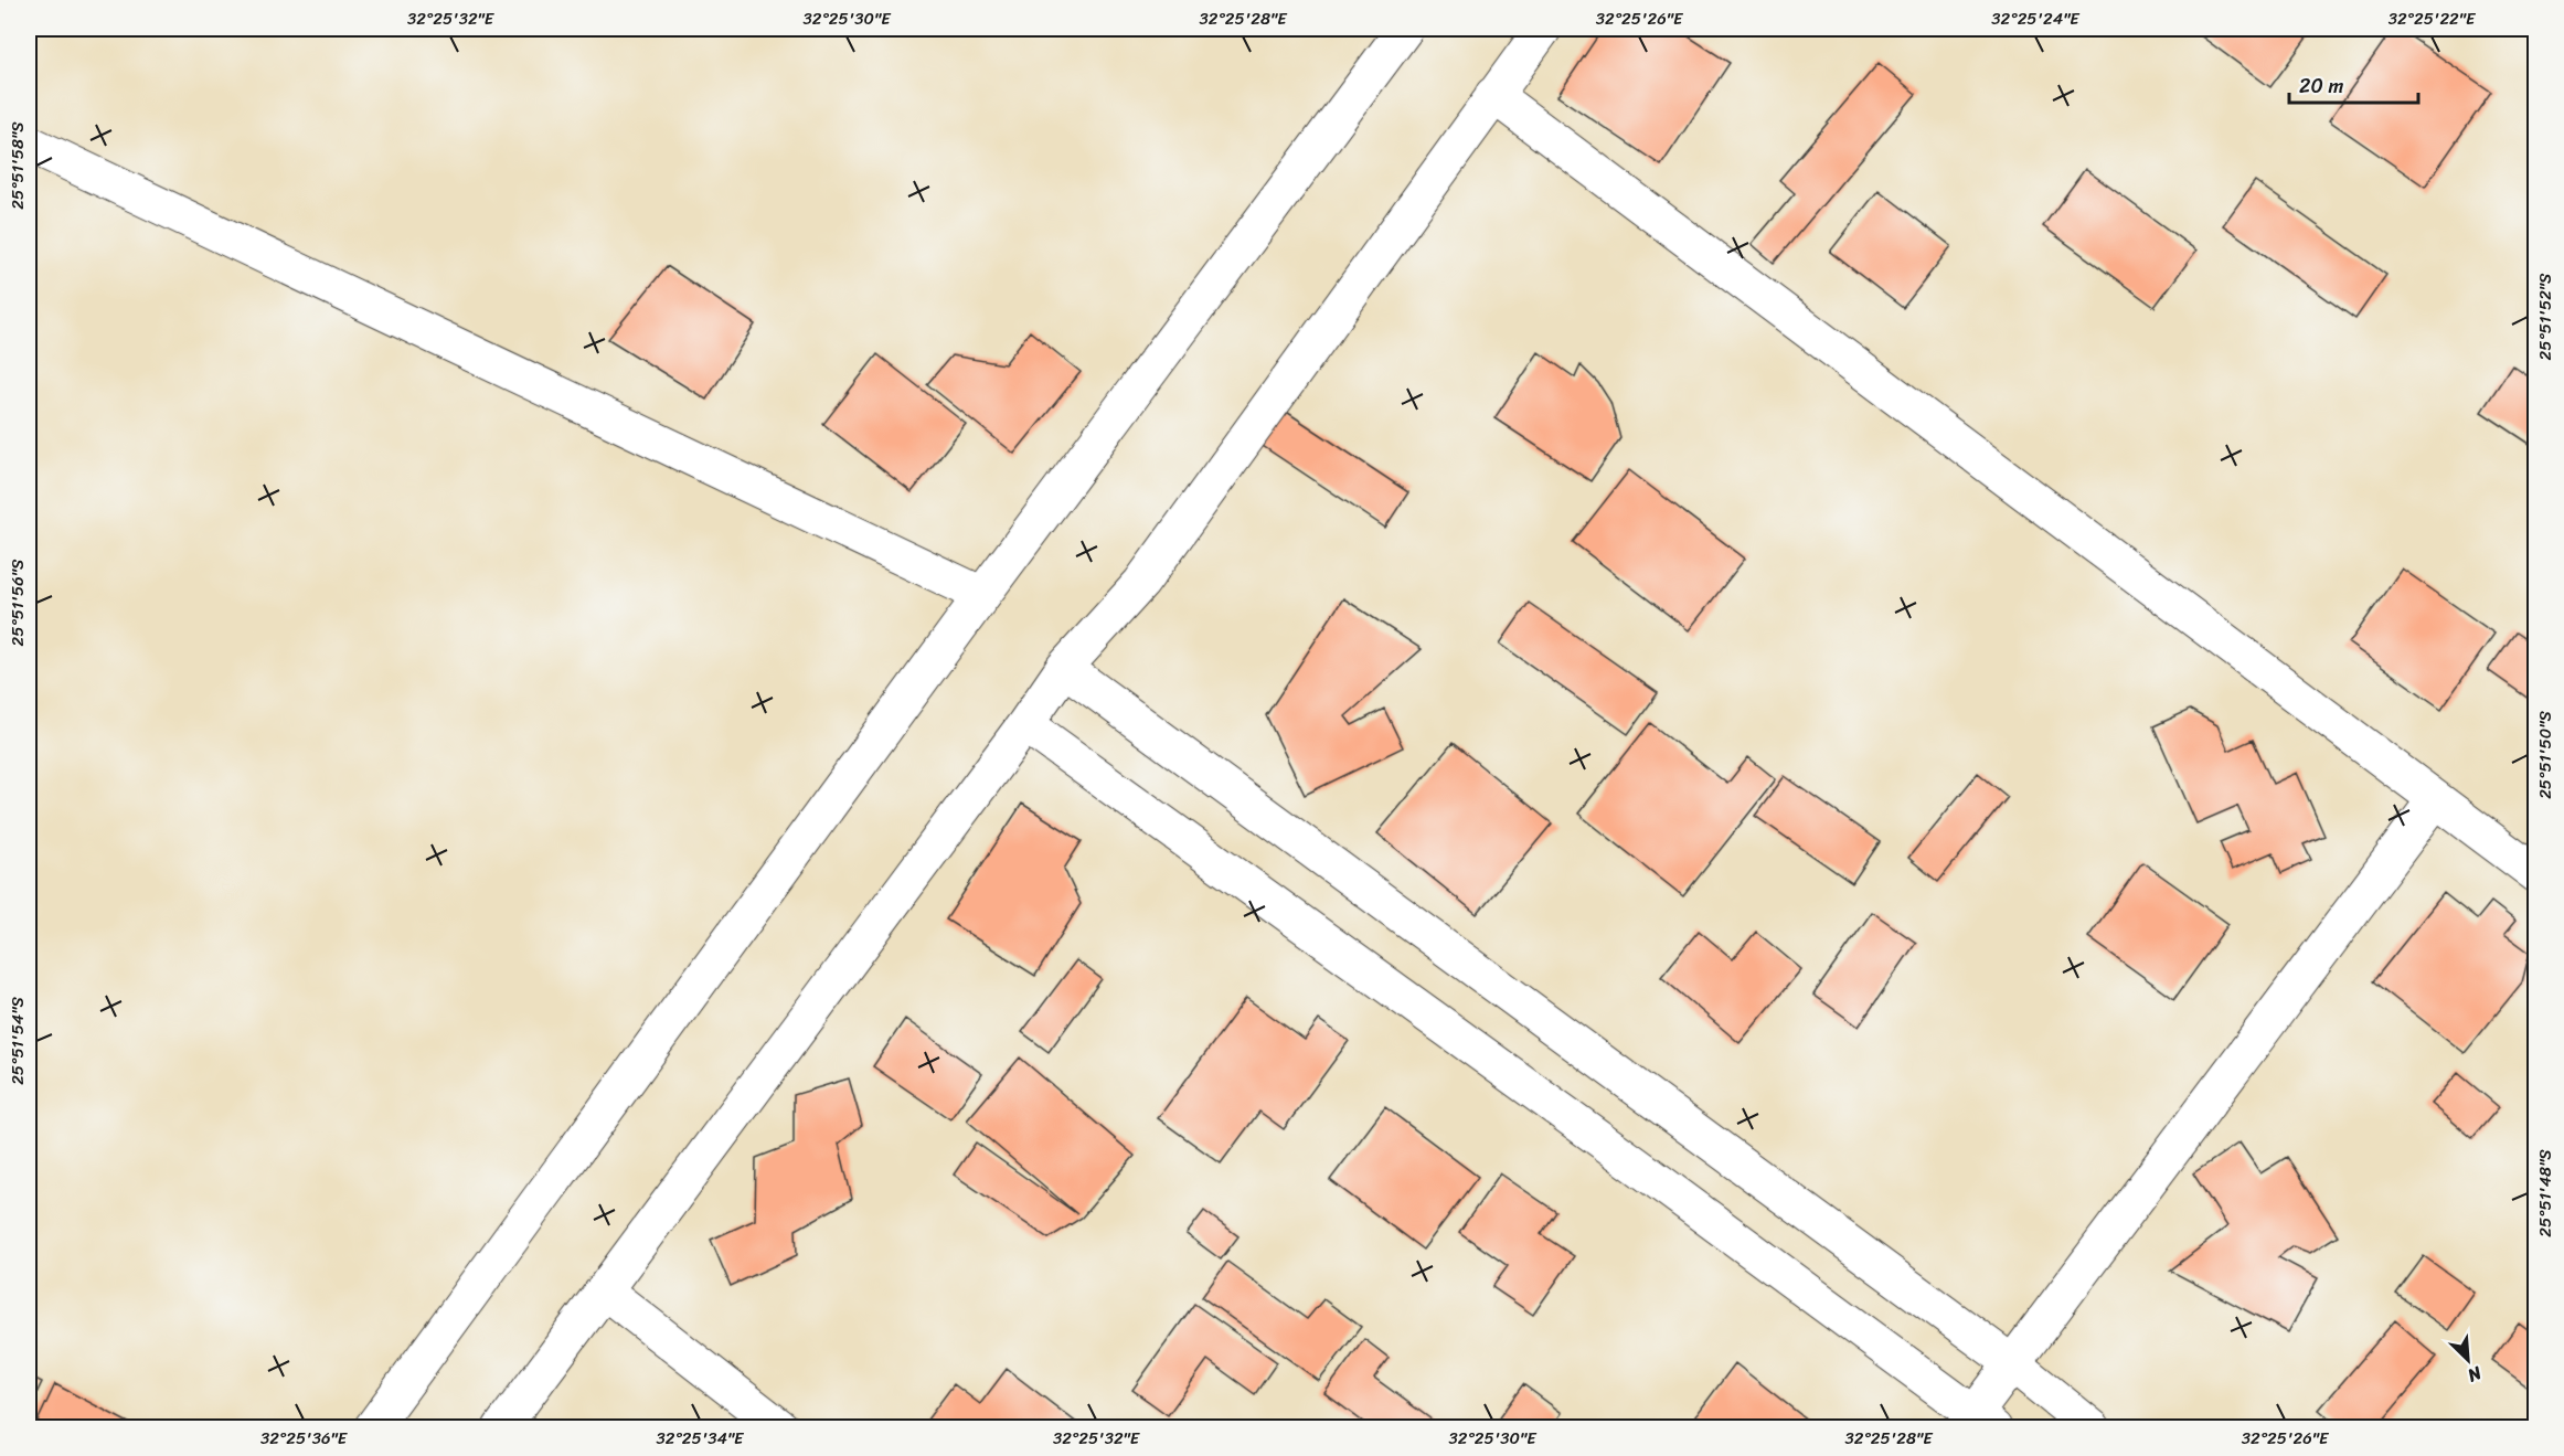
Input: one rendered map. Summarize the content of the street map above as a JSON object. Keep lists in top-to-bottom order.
{
  "scale_bar": "20 m",
  "north": "bottom right",
  "coordinates": [
    "32°25'32\"E",
    "32°25'30\"E",
    "32°25'28\"E",
    "32°25'26\"E",
    "32°25'24\"E",
    "32°25'22\"E",
    "25°51'58\"S",
    "25°51'52\"S",
    "25°51'56\"S",
    "25°51'50\"S",
    "25°51'54\"S",
    "25°51'48\"S",
    "32°25'36\"E",
    "32°25'34\"E"
  ]
}
